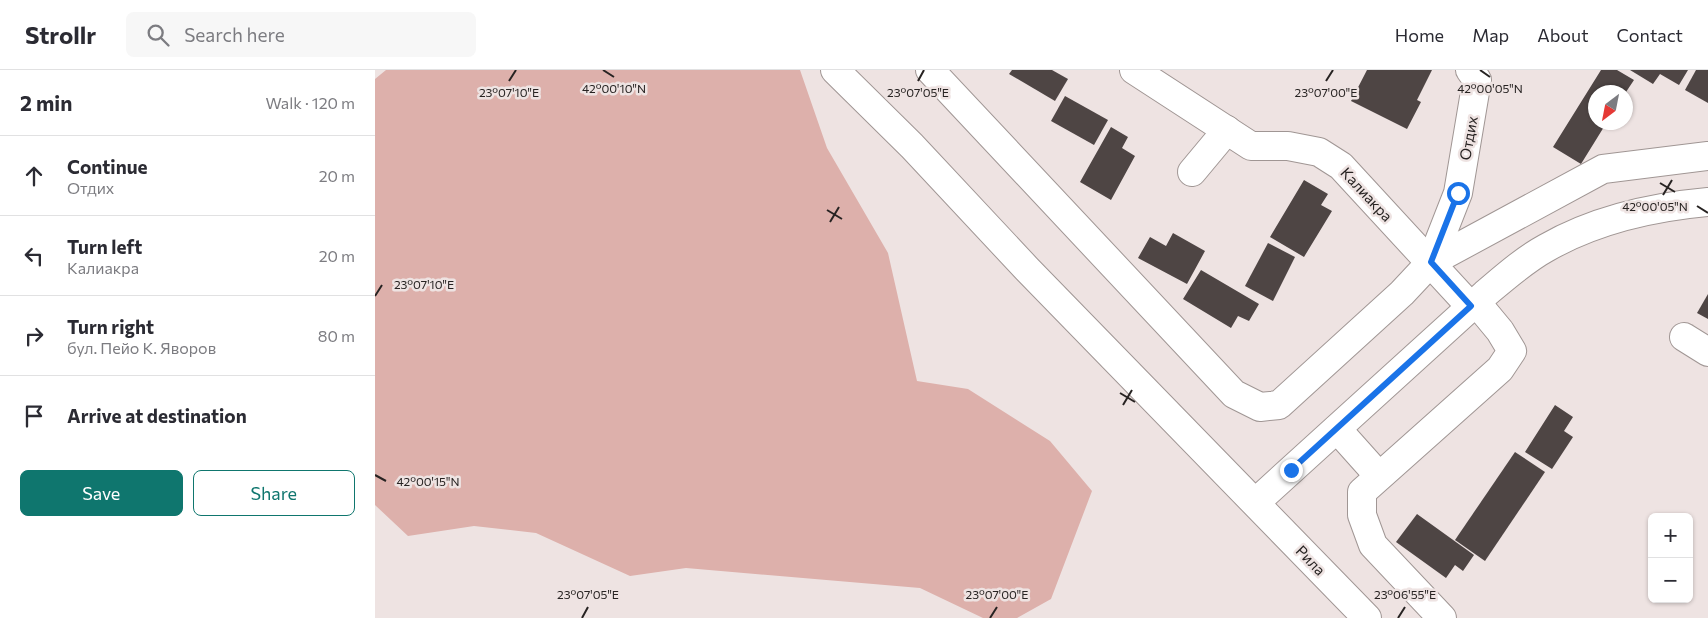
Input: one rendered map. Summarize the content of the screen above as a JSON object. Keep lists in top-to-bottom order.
{
  "streets": {
    "street": ["Отдих", "Калиакра", "Рила"]
  },
  "crossings": [
    ["Отдих", "Калиакра"]
  ],
  "north": "bottom left",
  "page": {
    "header": "Strollr",
    "search": "Search here",
    "nav": [
      "Home",
      "Map",
      "About",
      "Contact"
    ],
    "heading": ["2 min", "Walk · 120 m"],
    "list": [
      ["Continue", "Отдих", "20 m"],
      ["Turn left", "Калиакра", "20 m"],
      ["Turn right", "бул. Пейо К. Яворов", "80 m"],
      "Arrive at destination"
    ],
    "buttons": ["Save", "Share"],
    "map_buttons": ["+", "−"]
  },
  "coordinates": [
    "42°00'10\"N",
    "42°00'05\"N",
    "23°07'10\"E",
    "23°07'05\"E",
    "23°07'00\"E",
    "42°00'15\"N",
    "23°06'55\"E"
  ]
}
